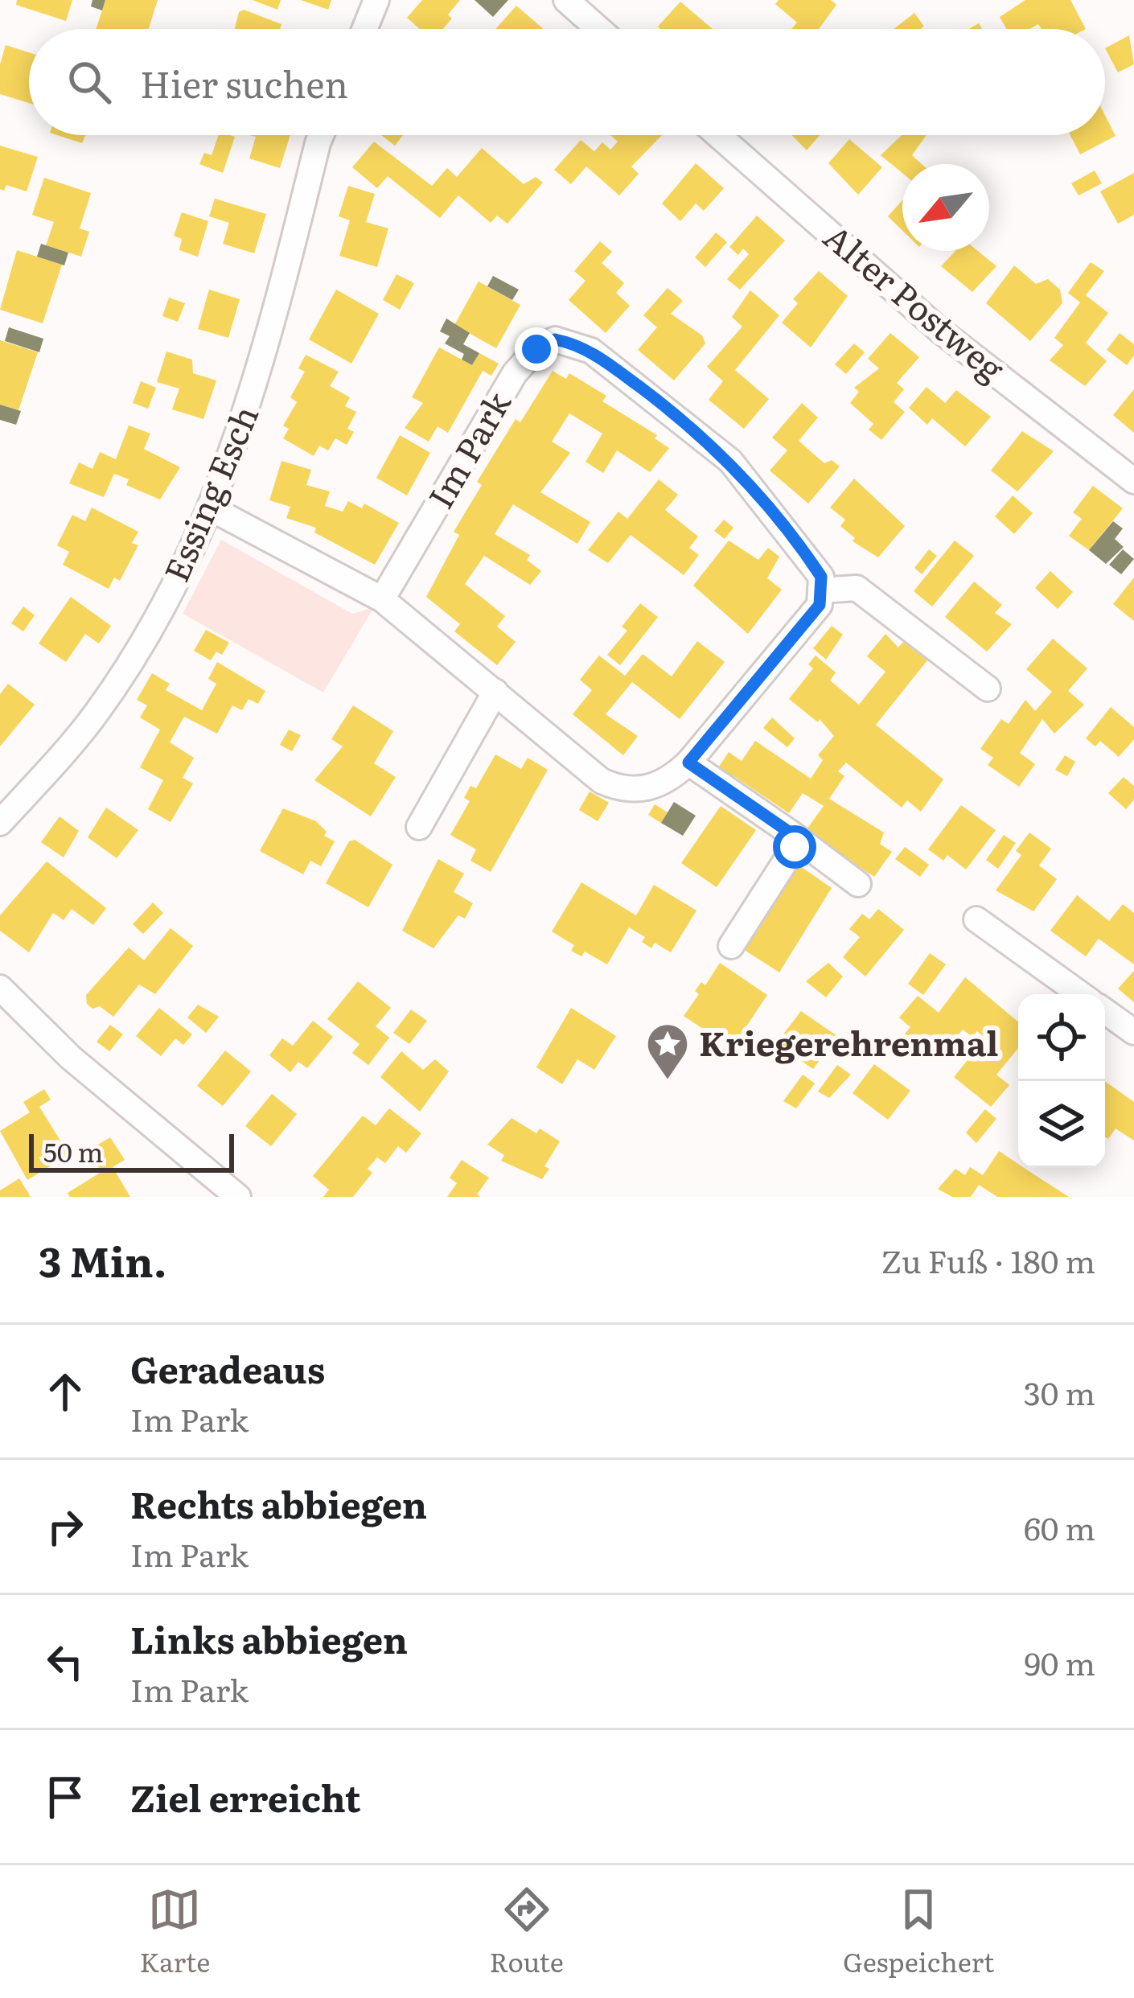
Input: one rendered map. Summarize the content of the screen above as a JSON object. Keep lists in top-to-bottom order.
{
  "streets": {
    "street": ["Alter Postweg", "Im Park", "Essing Esch"]
  },
  "places": {
    "place": ["Kriegerehrenmal"]
  },
  "scale_bar": "50 m",
  "north": "bottom left",
  "page": {
    "search": "Hier suchen",
    "scale": "50 m",
    "heading": ["3 Min.", "Zu Fuß · 180 m"],
    "list": [
      ["Geradeaus", "Im Park", "30 m"],
      ["Rechts abbiegen", "Im Park", "60 m"],
      ["Links abbiegen", "Im Park", "90 m"],
      "Ziel erreicht"
    ],
    "nav": ["Karte", "Route", "Gespeichert"]
  }
}
